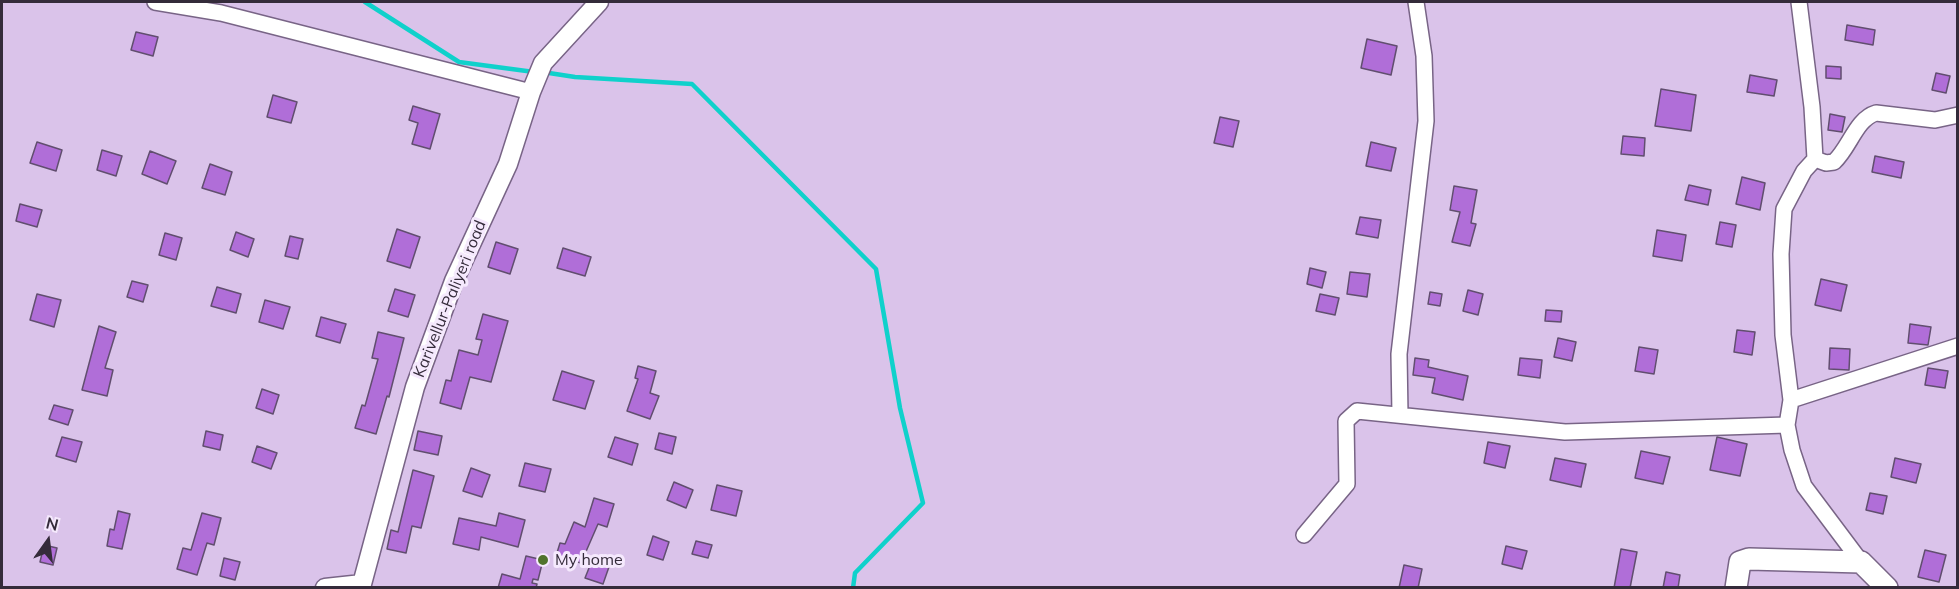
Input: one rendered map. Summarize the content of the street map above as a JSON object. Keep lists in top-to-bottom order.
{
  "streets": {
    "street": ["Karivellur-Paliyeri road"]
  },
  "places": ["My home"],
  "north": "top"
}
